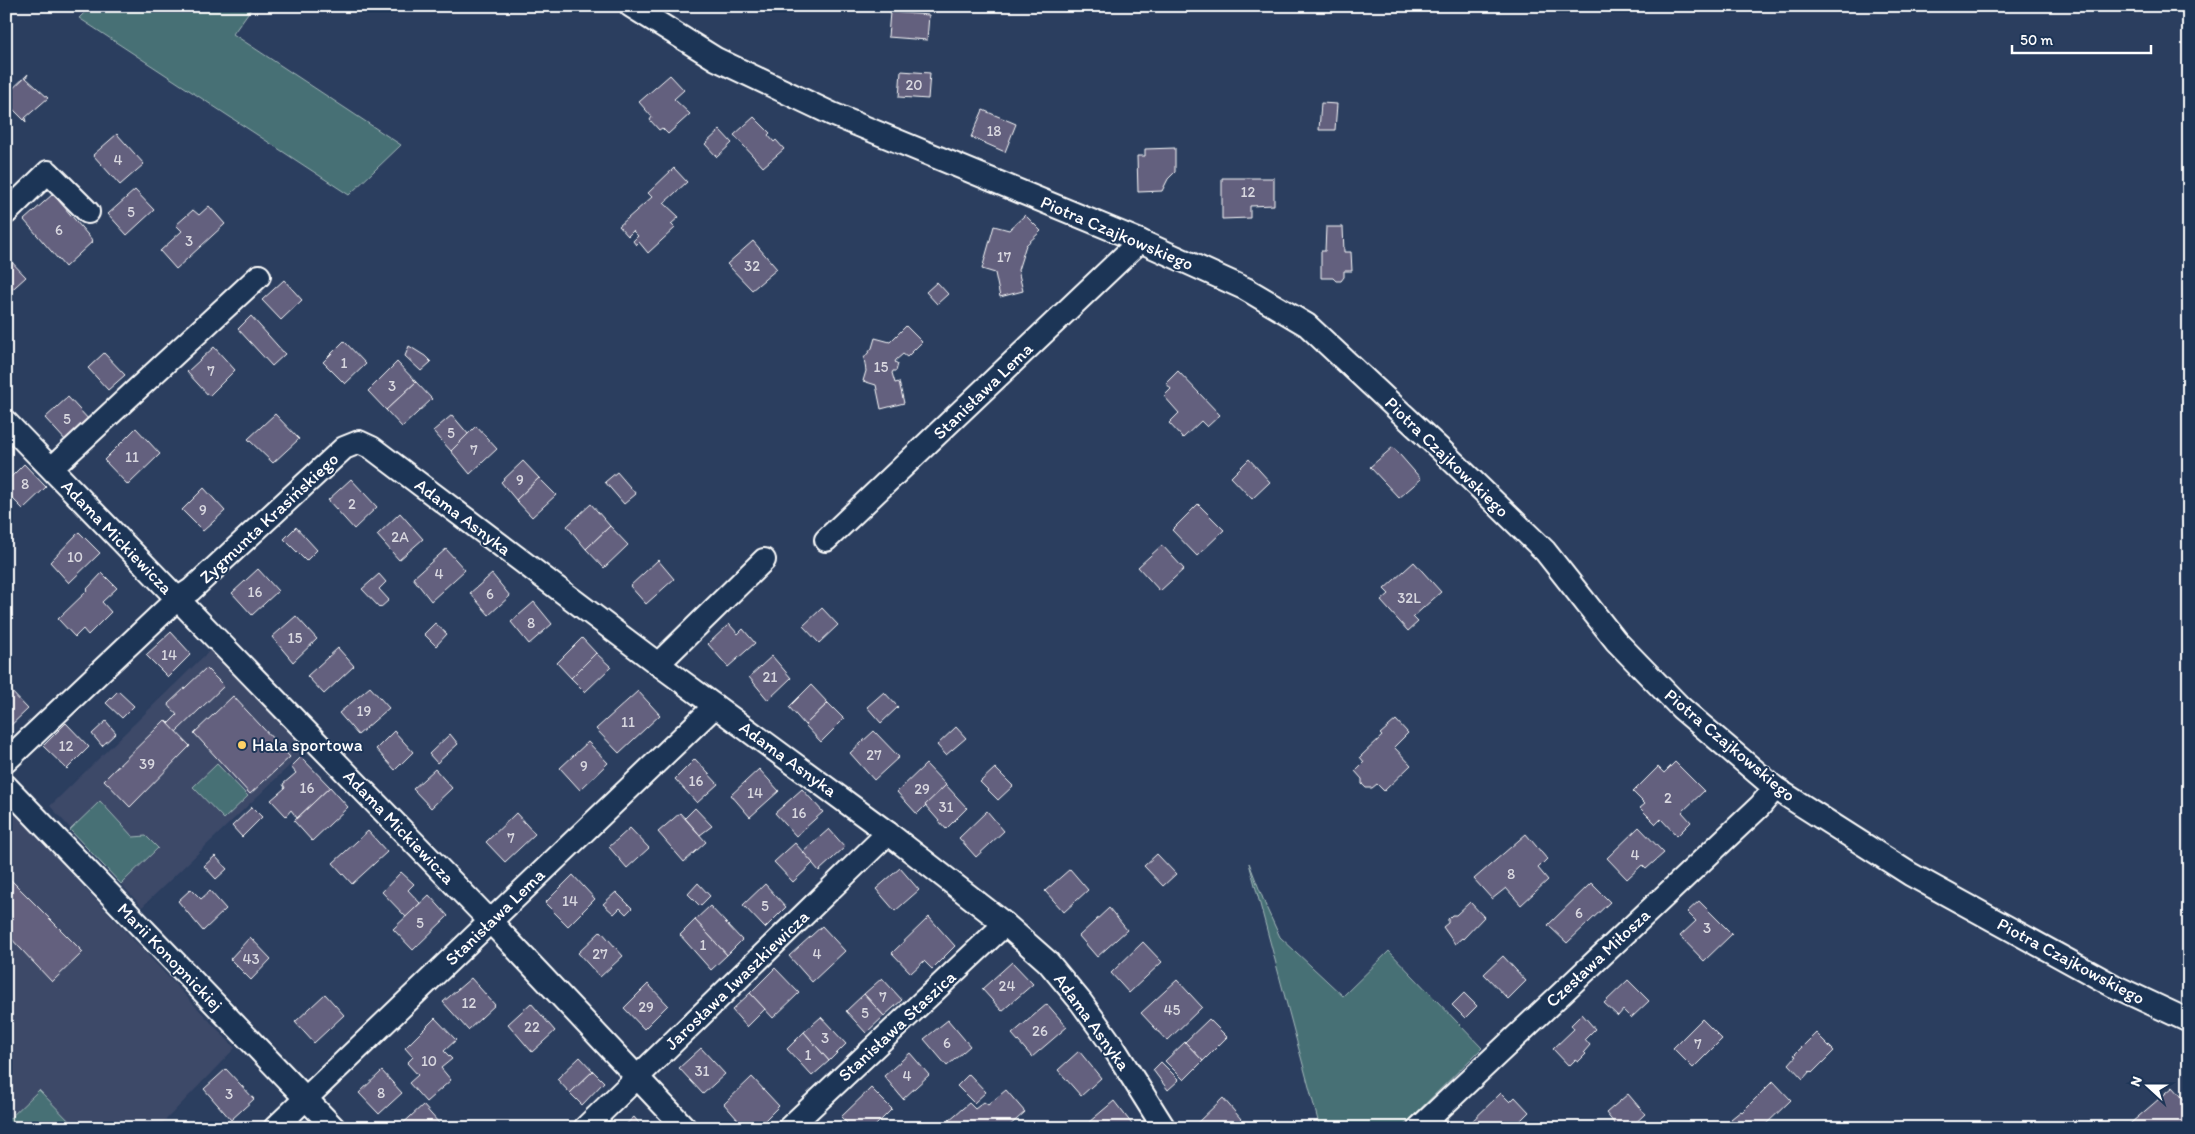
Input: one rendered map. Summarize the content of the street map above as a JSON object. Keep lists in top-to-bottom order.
{
  "streets": {
    "street": [
      "Piotra Czajkowskiego",
      "Stanisława Lema",
      "Adama Asnyka",
      "Zygmunta Krasińskiego",
      "Adama Mickiewicza",
      "Marii Konopnickiej",
      "Czesława Miłosza",
      "Jarosława Iwaszkiewicza",
      "Stanisława Staszica"
    ]
  },
  "crossings": [
    ["Piotra Czajkowskiego", "Stanisława Lema"],
    ["Piotra Czajkowskiego", "Czesława Miłosza"],
    ["Stanisława Lema", "Adama Asnyka"],
    ["Stanisława Lema", "Adama Mickiewicza"],
    ["Stanisława Lema", "Marii Konopnickiej"],
    ["Adama Asnyka", "Zygmunta Krasińskiego"],
    ["Adama Asnyka", "Jarosława Iwaszkiewicza"],
    ["Adama Asnyka", "Stanisława Staszica"],
    ["Zygmunta Krasińskiego", "Adama Mickiewicza"],
    ["Adama Mickiewicza", "Jarosława Iwaszkiewicza"]
  ],
  "places": ["Hala sportowa"],
  "house_numbers": [
    "20",
    "18",
    "4",
    "12",
    "5",
    "6",
    "3",
    "17",
    "32",
    "1",
    "15",
    "7",
    "3",
    "5",
    "5",
    "7",
    "11",
    "9",
    "8",
    "2",
    "9",
    "2A",
    "10",
    "4",
    "16",
    "6",
    "32L",
    "8",
    "15",
    "14",
    "21",
    "19",
    "11",
    "12",
    "27",
    "39",
    "9",
    "16",
    "16",
    "29",
    "14",
    "2",
    "31",
    "16",
    "7",
    "4",
    "8",
    "14",
    "5",
    "6",
    "5",
    "3",
    "1",
    "27",
    "4",
    "43",
    "24",
    "7",
    "12",
    "29",
    "45",
    "5",
    "22",
    "26",
    "3",
    "6",
    "7",
    "1",
    "10",
    "31",
    "4",
    "8",
    "3"
  ],
  "scale_bar": "50 m",
  "north": "left"
}
